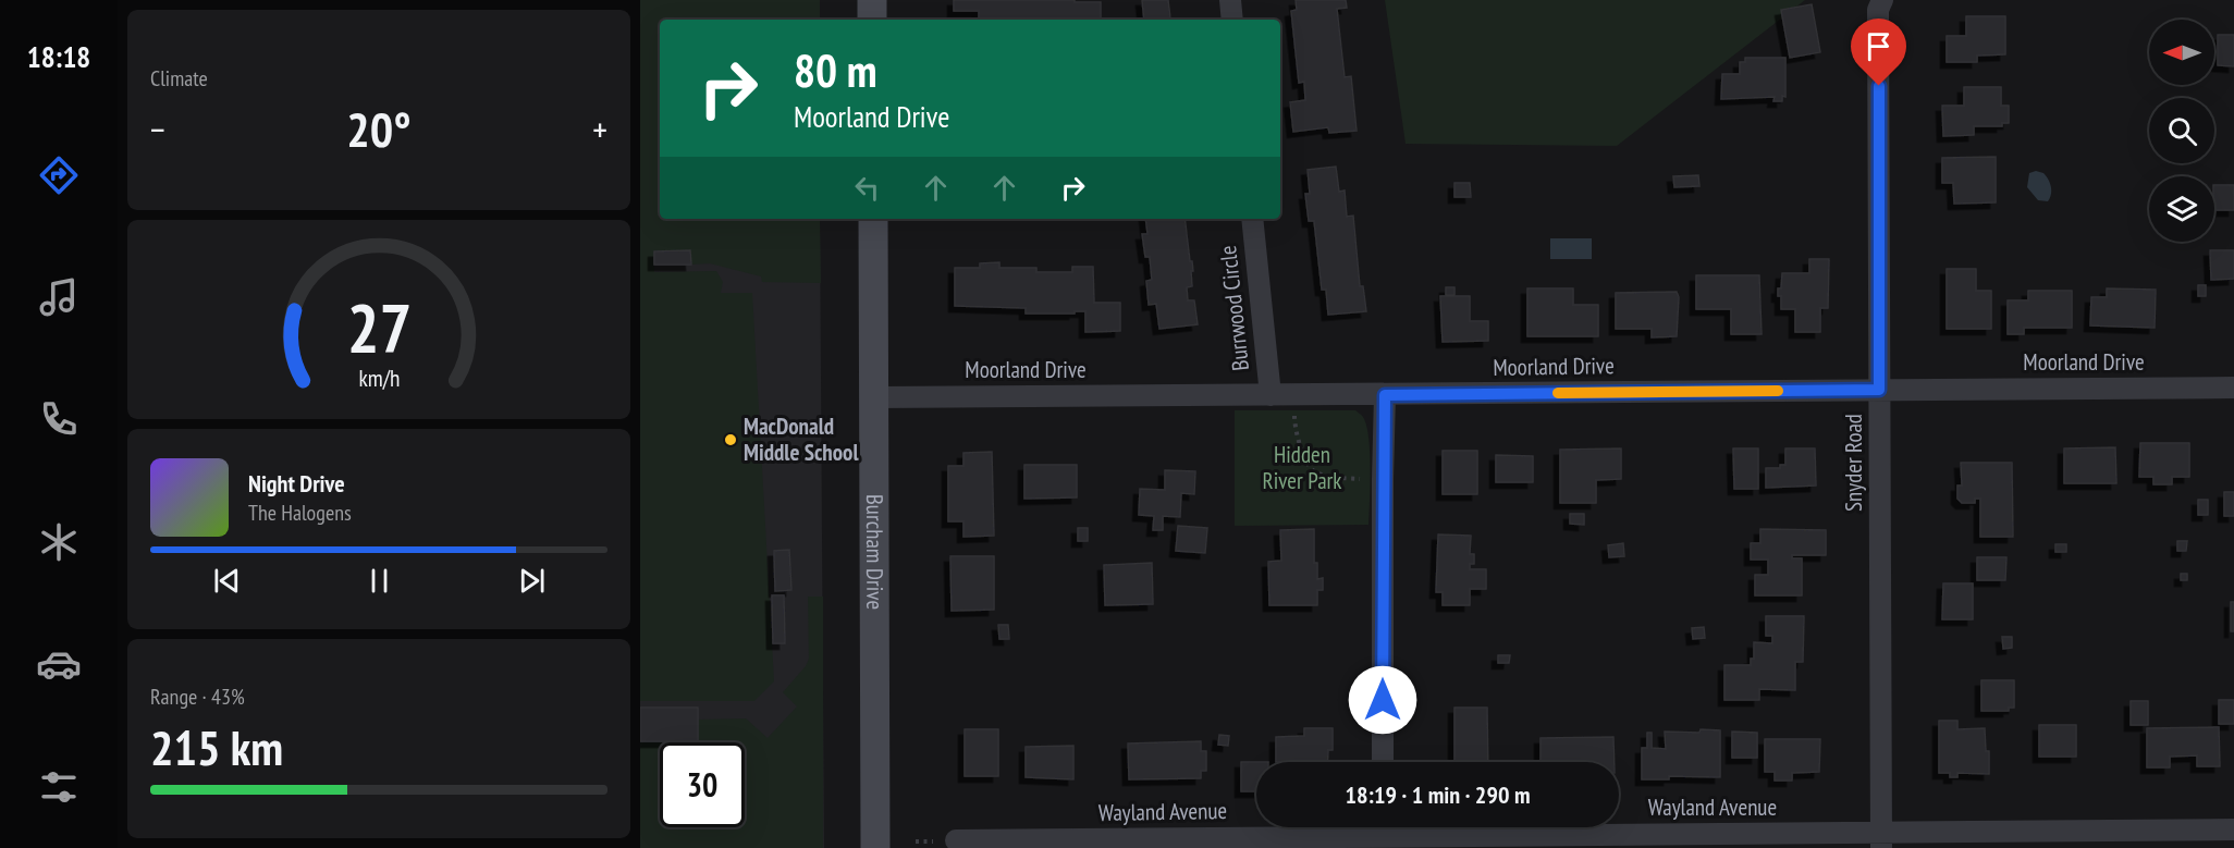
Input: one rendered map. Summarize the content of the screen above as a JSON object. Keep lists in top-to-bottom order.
{
  "streets": {
    "street": [
      "Burrwood Circle",
      "Moorland Drive",
      "Snyder Road",
      "Burcham Drive",
      "Wayland Avenue"
    ]
  },
  "crossings": [
    ["Burrwood Circle", "Moorland Drive"],
    ["Moorland Drive", "Snyder Road"],
    ["Moorland Drive", "Burcham Drive"],
    ["Snyder Road", "Wayland Avenue"]
  ],
  "parks": ["Hidden River Park"],
  "places": ["MacDonald Middle School"],
  "north": "left",
  "page": {
    "tabs": "18:18",
    "tile": [
      "Climate",
      ["Range · 43%", "215 km"]
    ],
    "turn": ["80 m", "Moorland Drive"],
    "heat": ["−", "20°", "+"],
    "song": ["Night Drive", "The Halogens"],
    "limit": "30",
    "trip": "18:19 · 1 min · 290 m",
    "gauge": ["27", "km/h"]
  }
}
